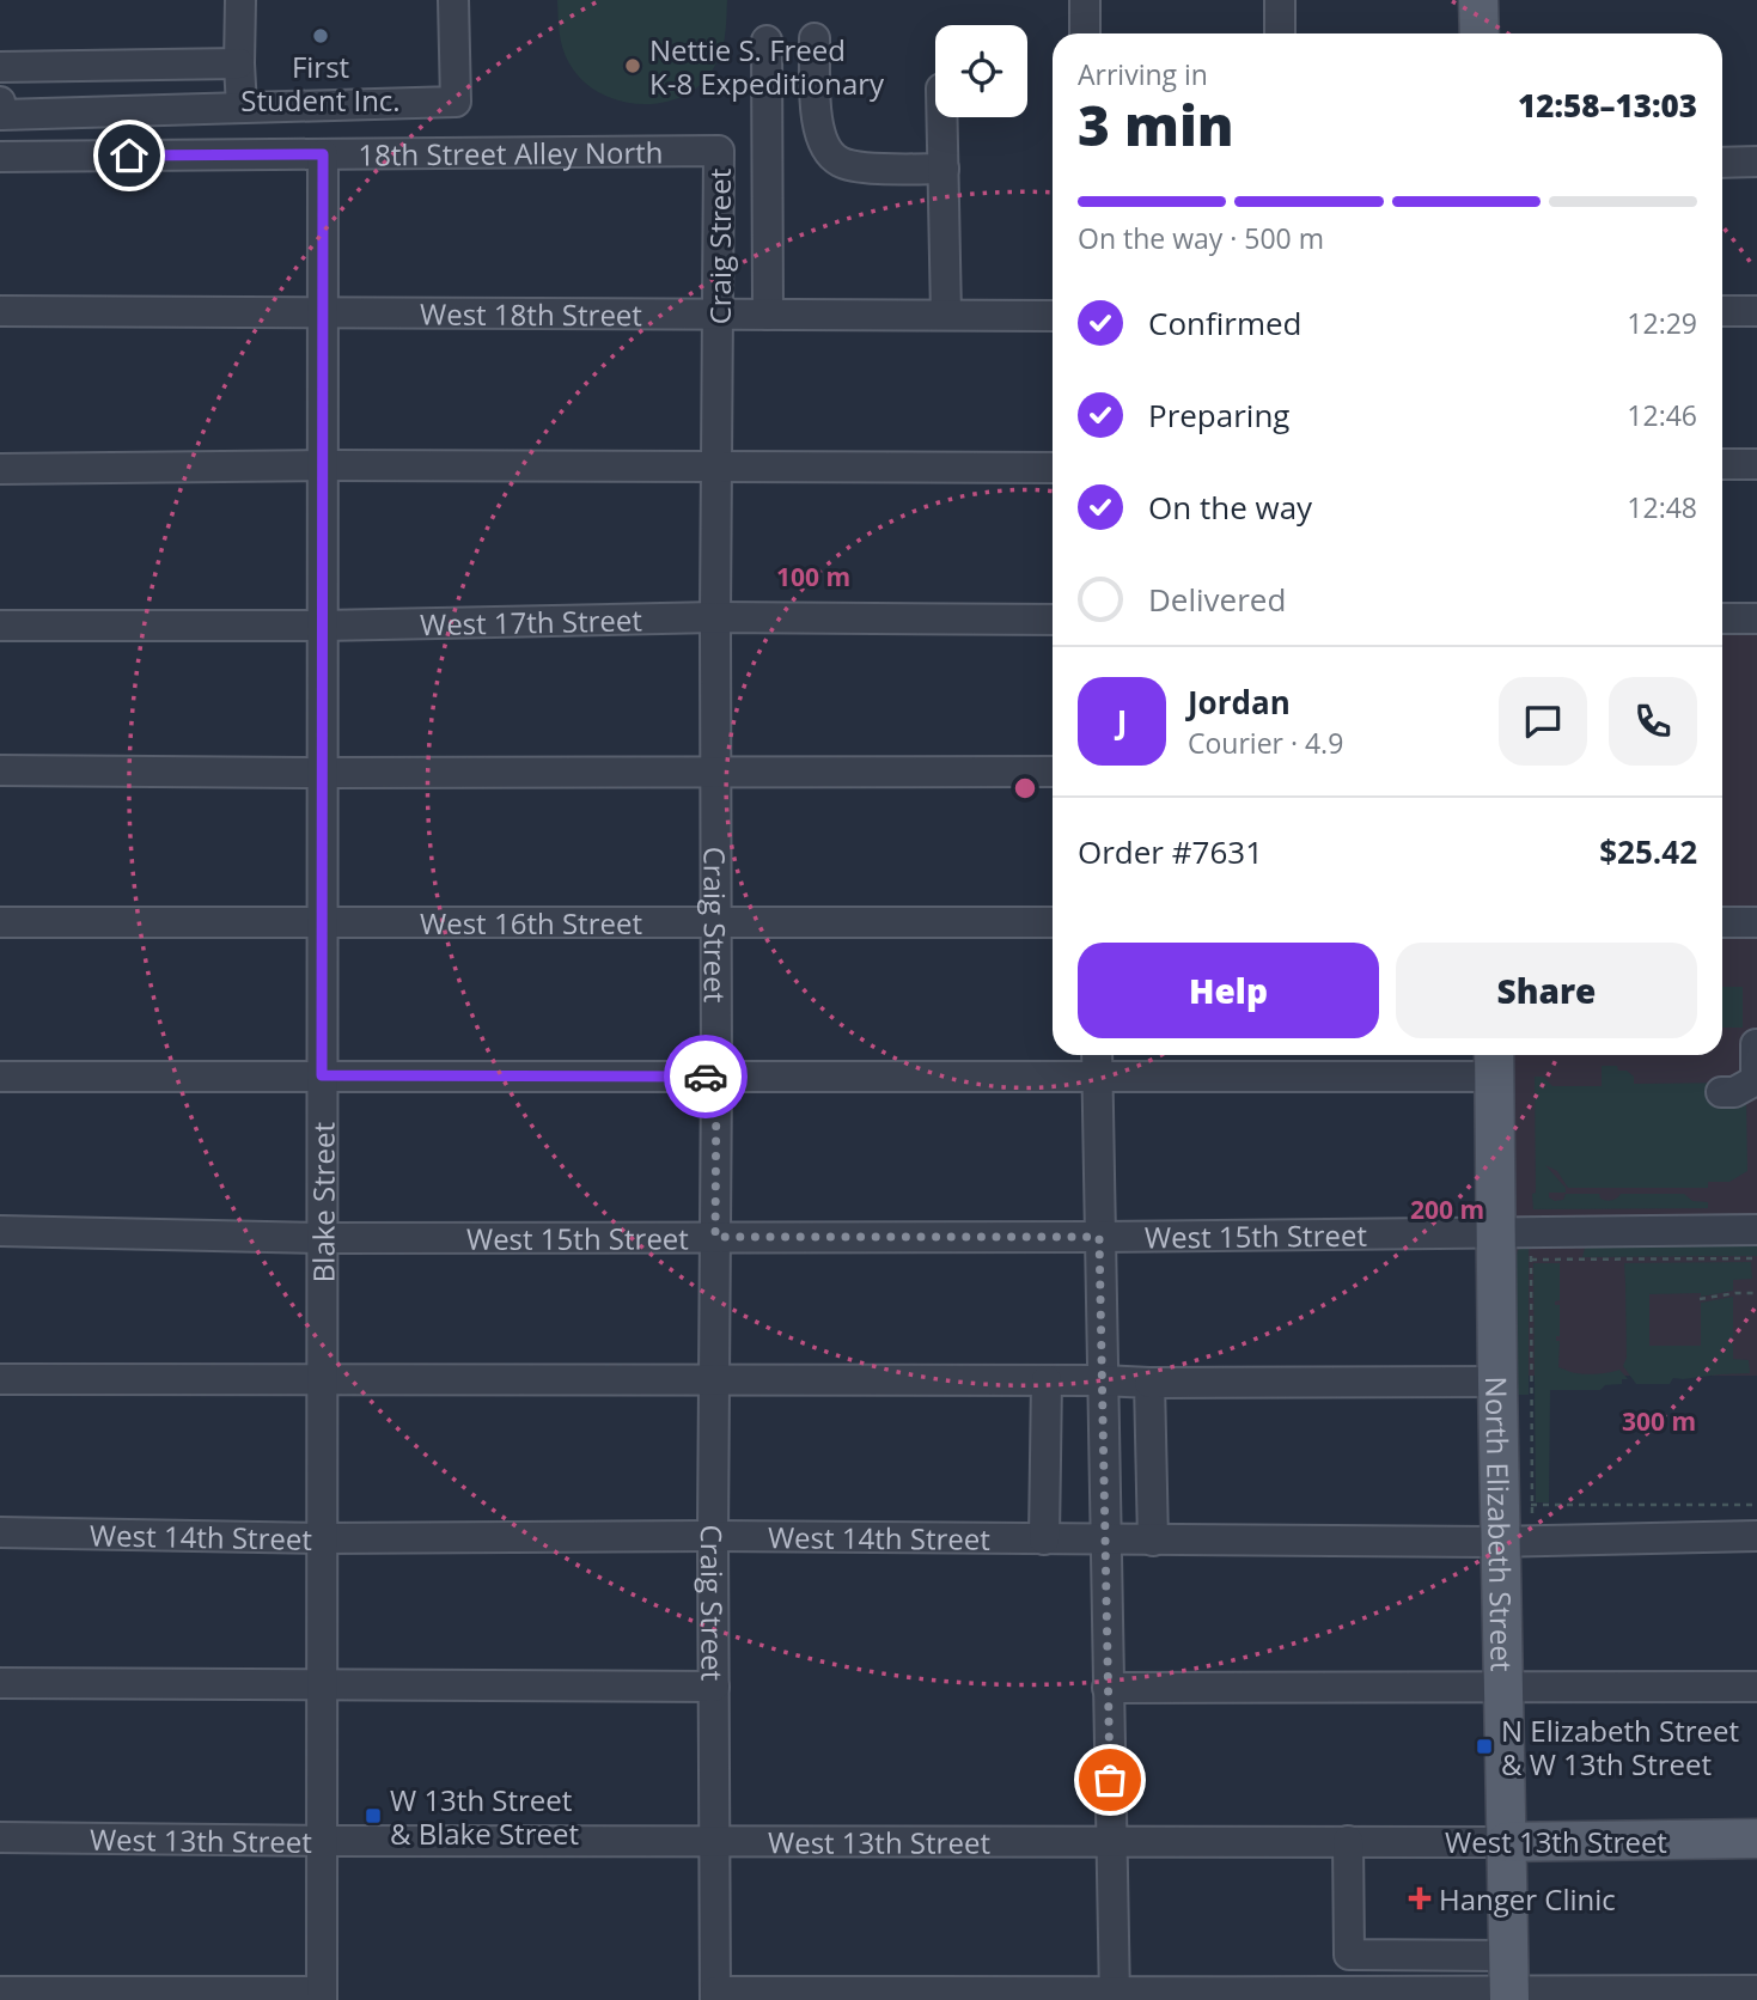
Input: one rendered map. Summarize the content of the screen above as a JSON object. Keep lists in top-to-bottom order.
{
  "streets": {
    "main road": ["North Elizabeth Street", "West 13th Street"],
    "street": [
      "18th Street Alley North",
      "Craig Street",
      "West 18th Street",
      "West 17th Street",
      "West 16th Street",
      "Blake Street",
      "West 15th Street",
      "West 14th Street"
    ]
  },
  "crossings": [
    ["18th Street Alley North", "Craig Street"],
    ["18th Street Alley North", "Blake Street"],
    ["Craig Street", "West 18th Street"],
    ["Craig Street", "West 17th Street"],
    ["Craig Street", "West 16th Street"],
    ["Craig Street", "West 15th Street"],
    ["Craig Street", "West 14th Street"],
    ["Craig Street", "West 13th Street"],
    ["West 18th Street", "Blake Street"],
    ["West 17th Street", "Blake Street"],
    ["West 16th Street", "Blake Street"],
    ["Blake Street", "West 15th Street"],
    ["Blake Street", "West 14th Street"],
    ["Blake Street", "West 13th Street"],
    ["West 15th Street", "North Elizabeth Street"],
    ["North Elizabeth Street", "West 14th Street"],
    ["North Elizabeth Street", "West 13th Street"]
  ],
  "places": {
    "other": ["First Student Inc.", "Nettie S. Freed K-8 Expeditionary"],
    "transit": ["N Elizabeth Street & W 13th Street", "W 13th Street & Blake Street"],
    "health": ["Hanger Clinic"]
  },
  "page": {
    "heading": ["3 min", "Arriving in", "12:58–13:03"],
    "panel": [
      "Jordan",
      "Courier · 4.9",
      "Order #7631",
      "$25.42"
    ],
    "bar": "On the way · 500 m",
    "list": [
      ["Confirmed", "12:29"],
      ["Preparing", "12:46"],
      ["On the way", "12:48"],
      "Delivered"
    ],
    "round": "J",
    "buttons": ["Help", "Share"]
  },
  "rings": ["100 m", "200 m", "300 m"]
}
